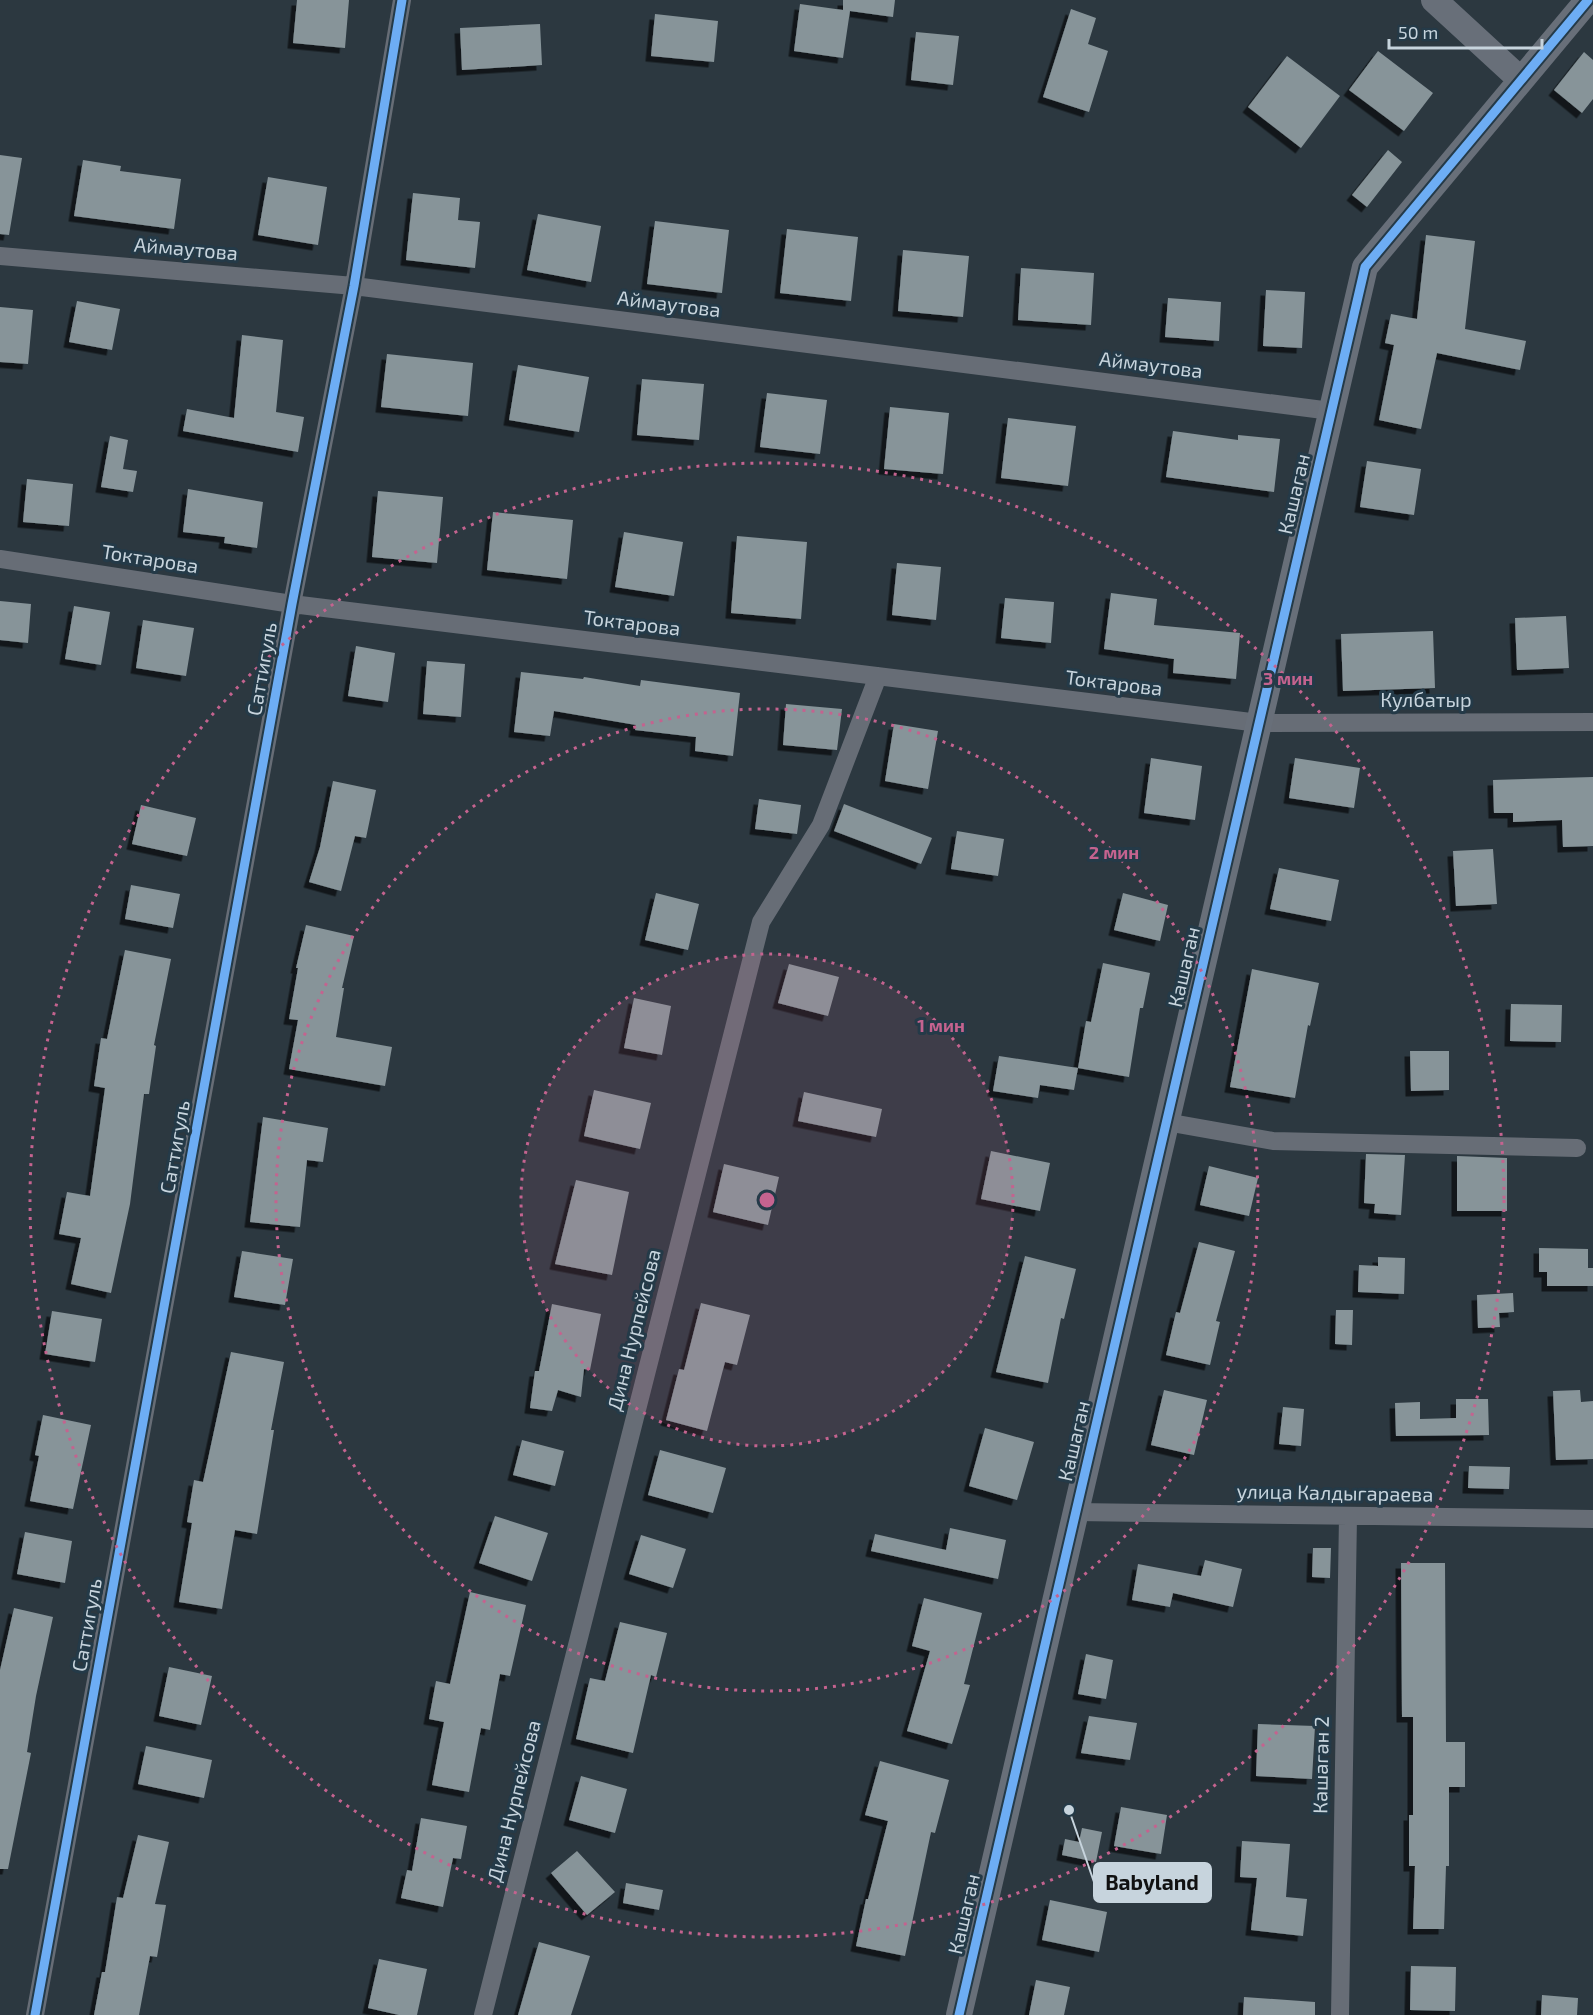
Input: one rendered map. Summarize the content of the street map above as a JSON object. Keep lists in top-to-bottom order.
{
  "streets": {
    "street": [
      "Аймаутова",
      "Кашаган",
      "Токтарова",
      "Саттигуль",
      "Кулбатыр",
      "Дина Нурпейсова",
      "улица Калдыгараева",
      "Кашаган 2"
    ]
  },
  "crossings": [
    ["Аймаутова", "Кашаган"],
    ["Аймаутова", "Саттигуль"],
    ["Кашаган", "Токтарова"],
    ["Кашаган", "Кулбатыр"],
    ["Кашаган", "улица Калдыгараева"],
    ["Токтарова", "Саттигуль"],
    ["Токтарова", "Кулбатыр"],
    ["Токтарова", "Дина Нурпейсова"],
    ["улица Калдыгараева", "Кашаган 2"]
  ],
  "places": ["Babyland"],
  "scale_bar": "50 m",
  "rings": ["3 мин", "2 мин", "1 мин"]
}
